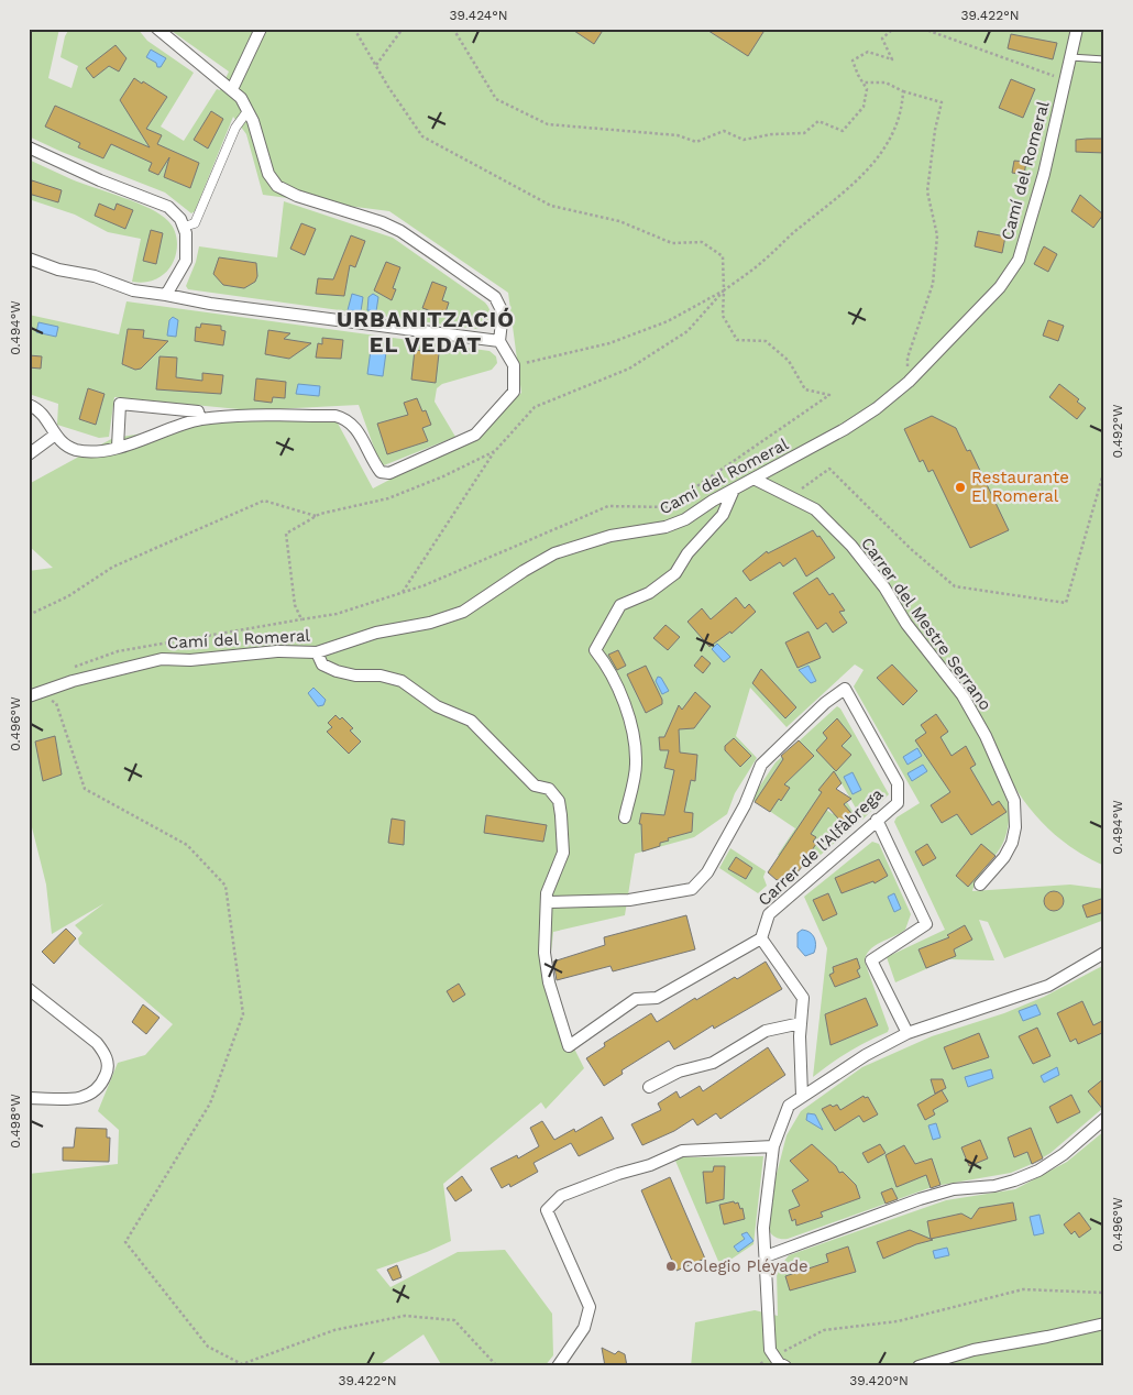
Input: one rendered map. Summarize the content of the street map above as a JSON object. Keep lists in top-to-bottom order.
{
  "streets": {
    "street": ["Camí del Romeral", "Carrer del Mestre Serrano", "Carrer de l'Alfàbrega"]
  },
  "crossings": [
    ["Camí del Romeral", "Carrer del Mestre Serrano"]
  ],
  "districts": ["URBANITZACIÓ EL VEDAT"],
  "places": ["Restaurante El Romeral", "Colegio Pléyade"],
  "coordinates": [
    "39.424°N",
    "39.422°N",
    "0.494°W",
    "0.492°W",
    "0.496°W",
    "0.498°W",
    "39.420°N"
  ]
}
